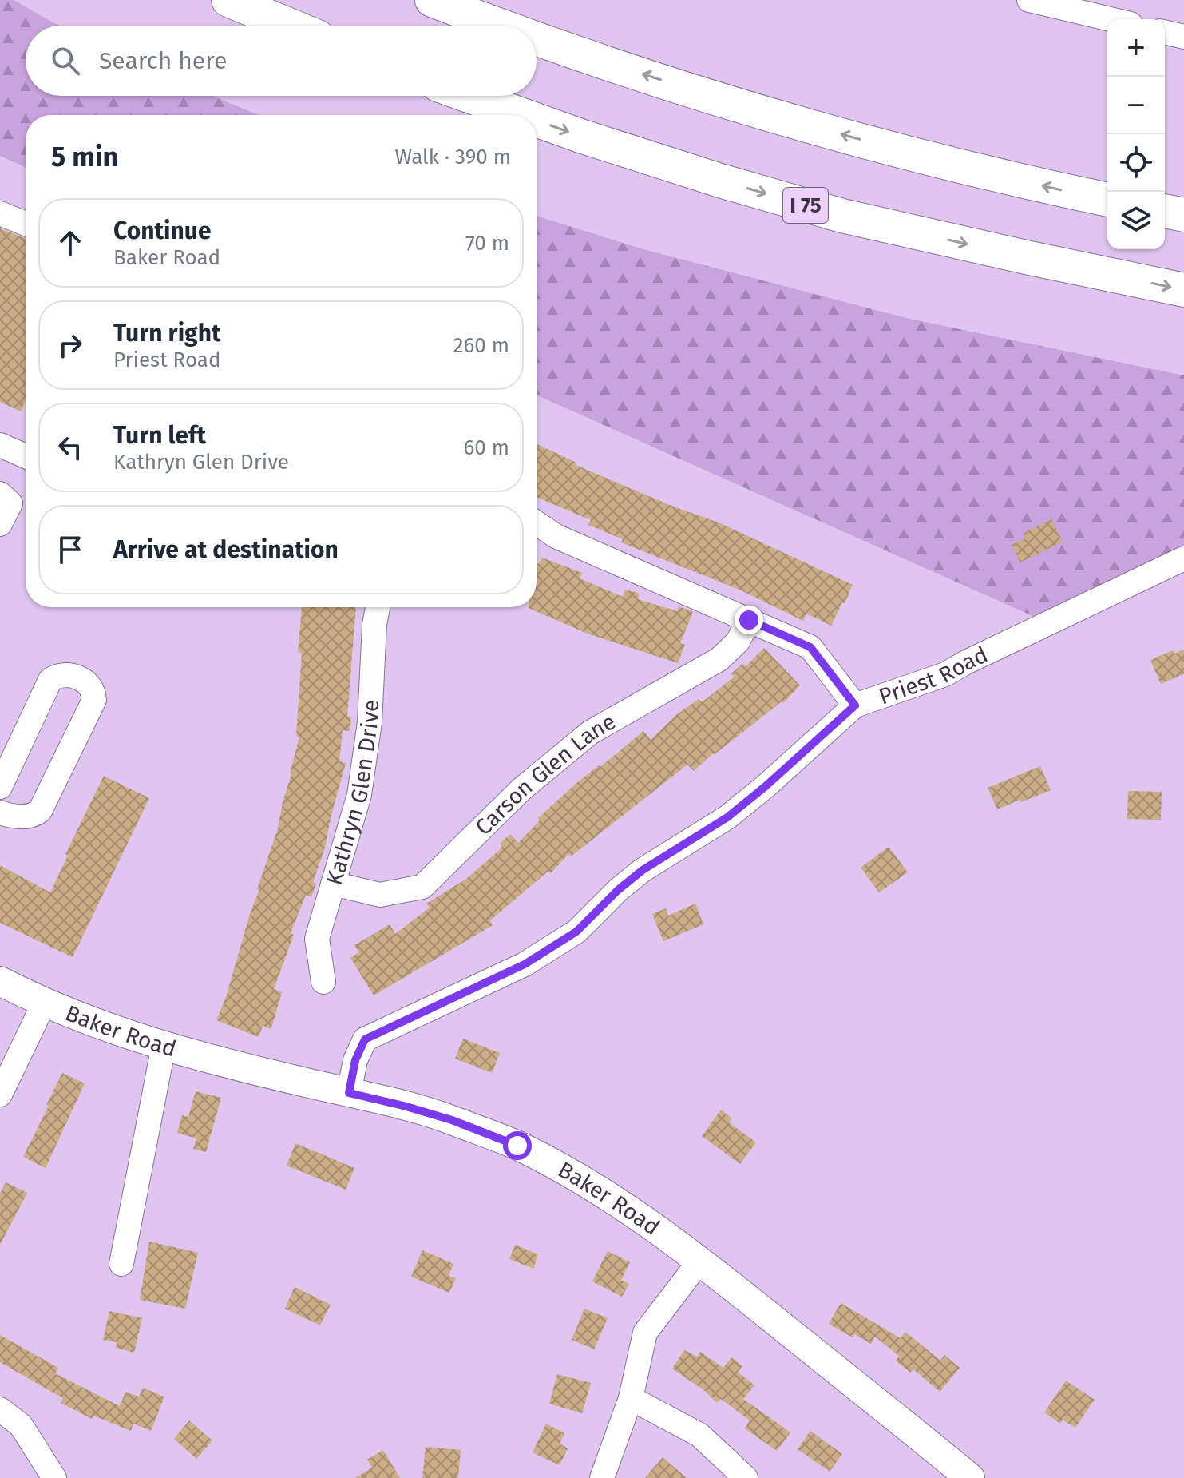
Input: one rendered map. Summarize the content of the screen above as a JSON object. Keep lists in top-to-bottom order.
{
  "streets": {
    "highway": ["I 75"],
    "main road": ["Baker Road"],
    "street": ["Priest Road", "Carson Glen Lane", "Kathryn Glen Drive"]
  },
  "crossings": [
    ["Priest Road", "Baker Road"],
    ["Carson Glen Lane", "Kathryn Glen Drive"]
  ],
  "page": {
    "map_buttons": ["+", "−"],
    "search": "Search here",
    "heading": ["5 min", "Walk · 390 m"],
    "list": [
      ["Continue", "Baker Road", "70 m"],
      ["Turn right", "Priest Road", "260 m"],
      ["Turn left", "Kathryn Glen Drive", "60 m"],
      "Arrive at destination"
    ]
  }
}
